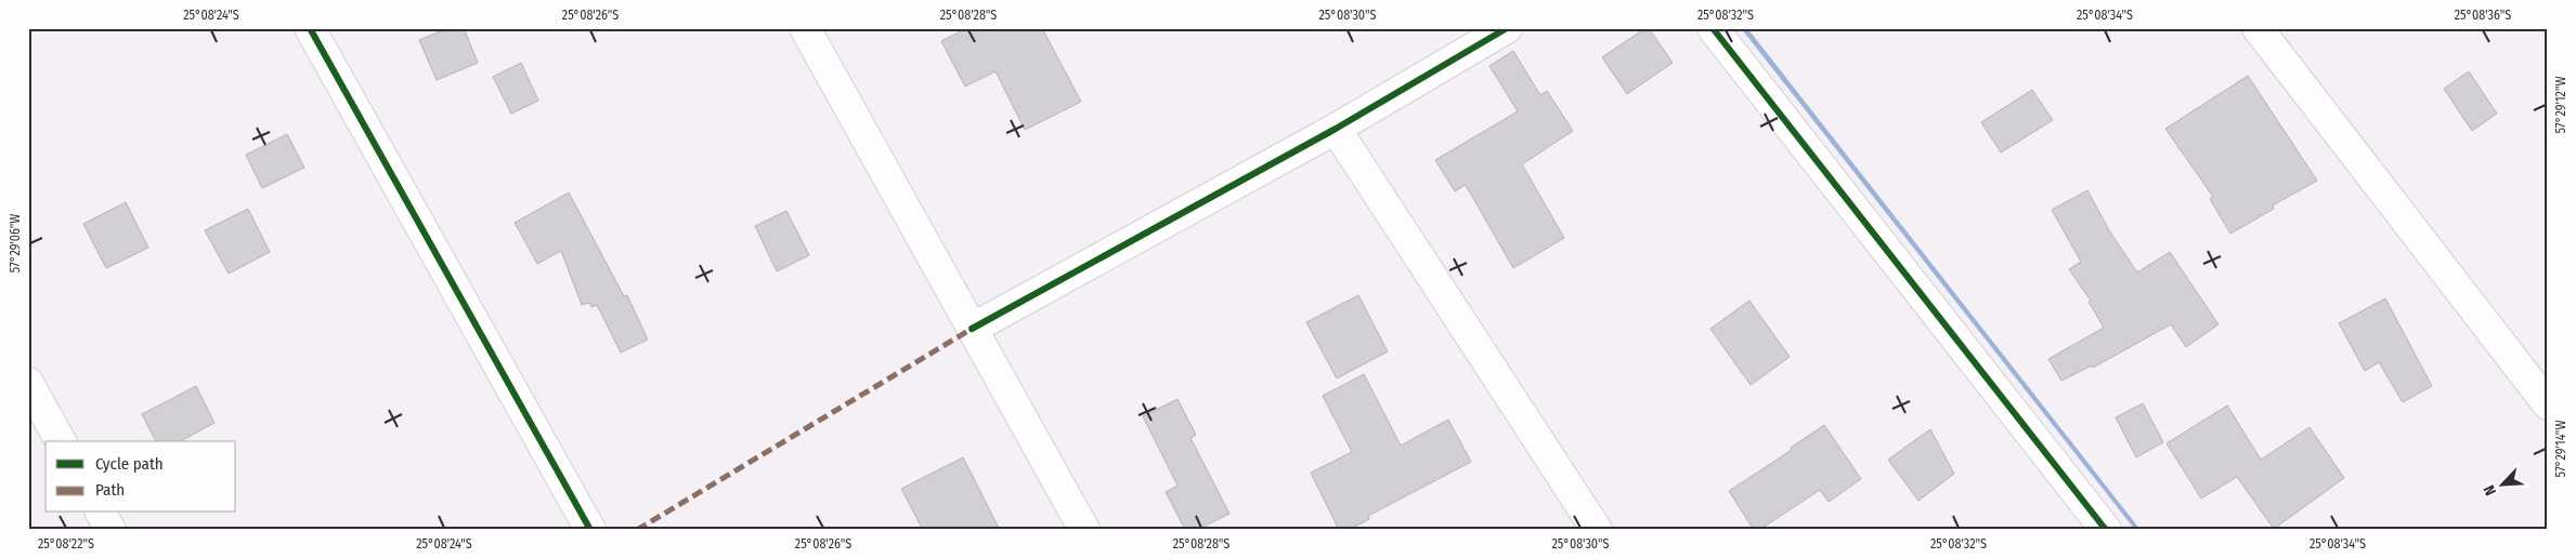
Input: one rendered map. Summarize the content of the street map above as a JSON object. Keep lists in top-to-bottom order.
{
  "legend": ["Cycle path", "Path"],
  "north": "bottom left",
  "coordinates": [
    "25°08'24\"S",
    "25°08'26\"S",
    "25°08'28\"S",
    "25°08'30\"S",
    "25°08'32\"S",
    "25°08'34\"S",
    "25°08'36\"S",
    "57°29'12\"W",
    "57°29'06\"W",
    "57°29'14\"W",
    "25°08'22\"S"
  ]
}
